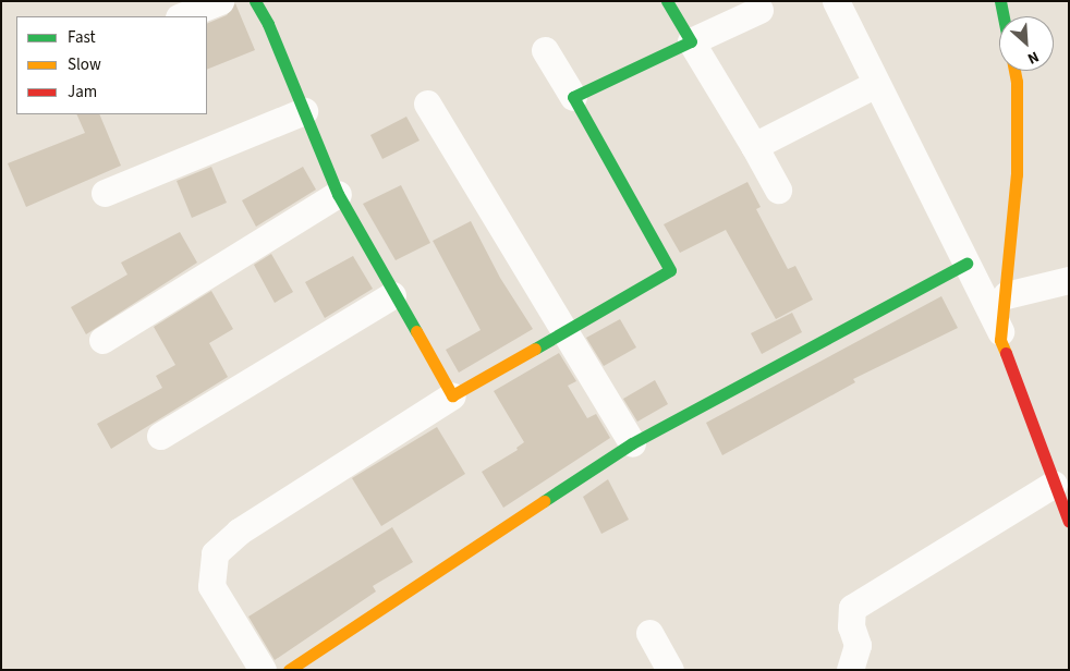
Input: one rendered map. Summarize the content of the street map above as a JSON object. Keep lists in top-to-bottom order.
{
  "legend": ["Fast", "Slow", "Jam"],
  "north": "bottom right"
}
